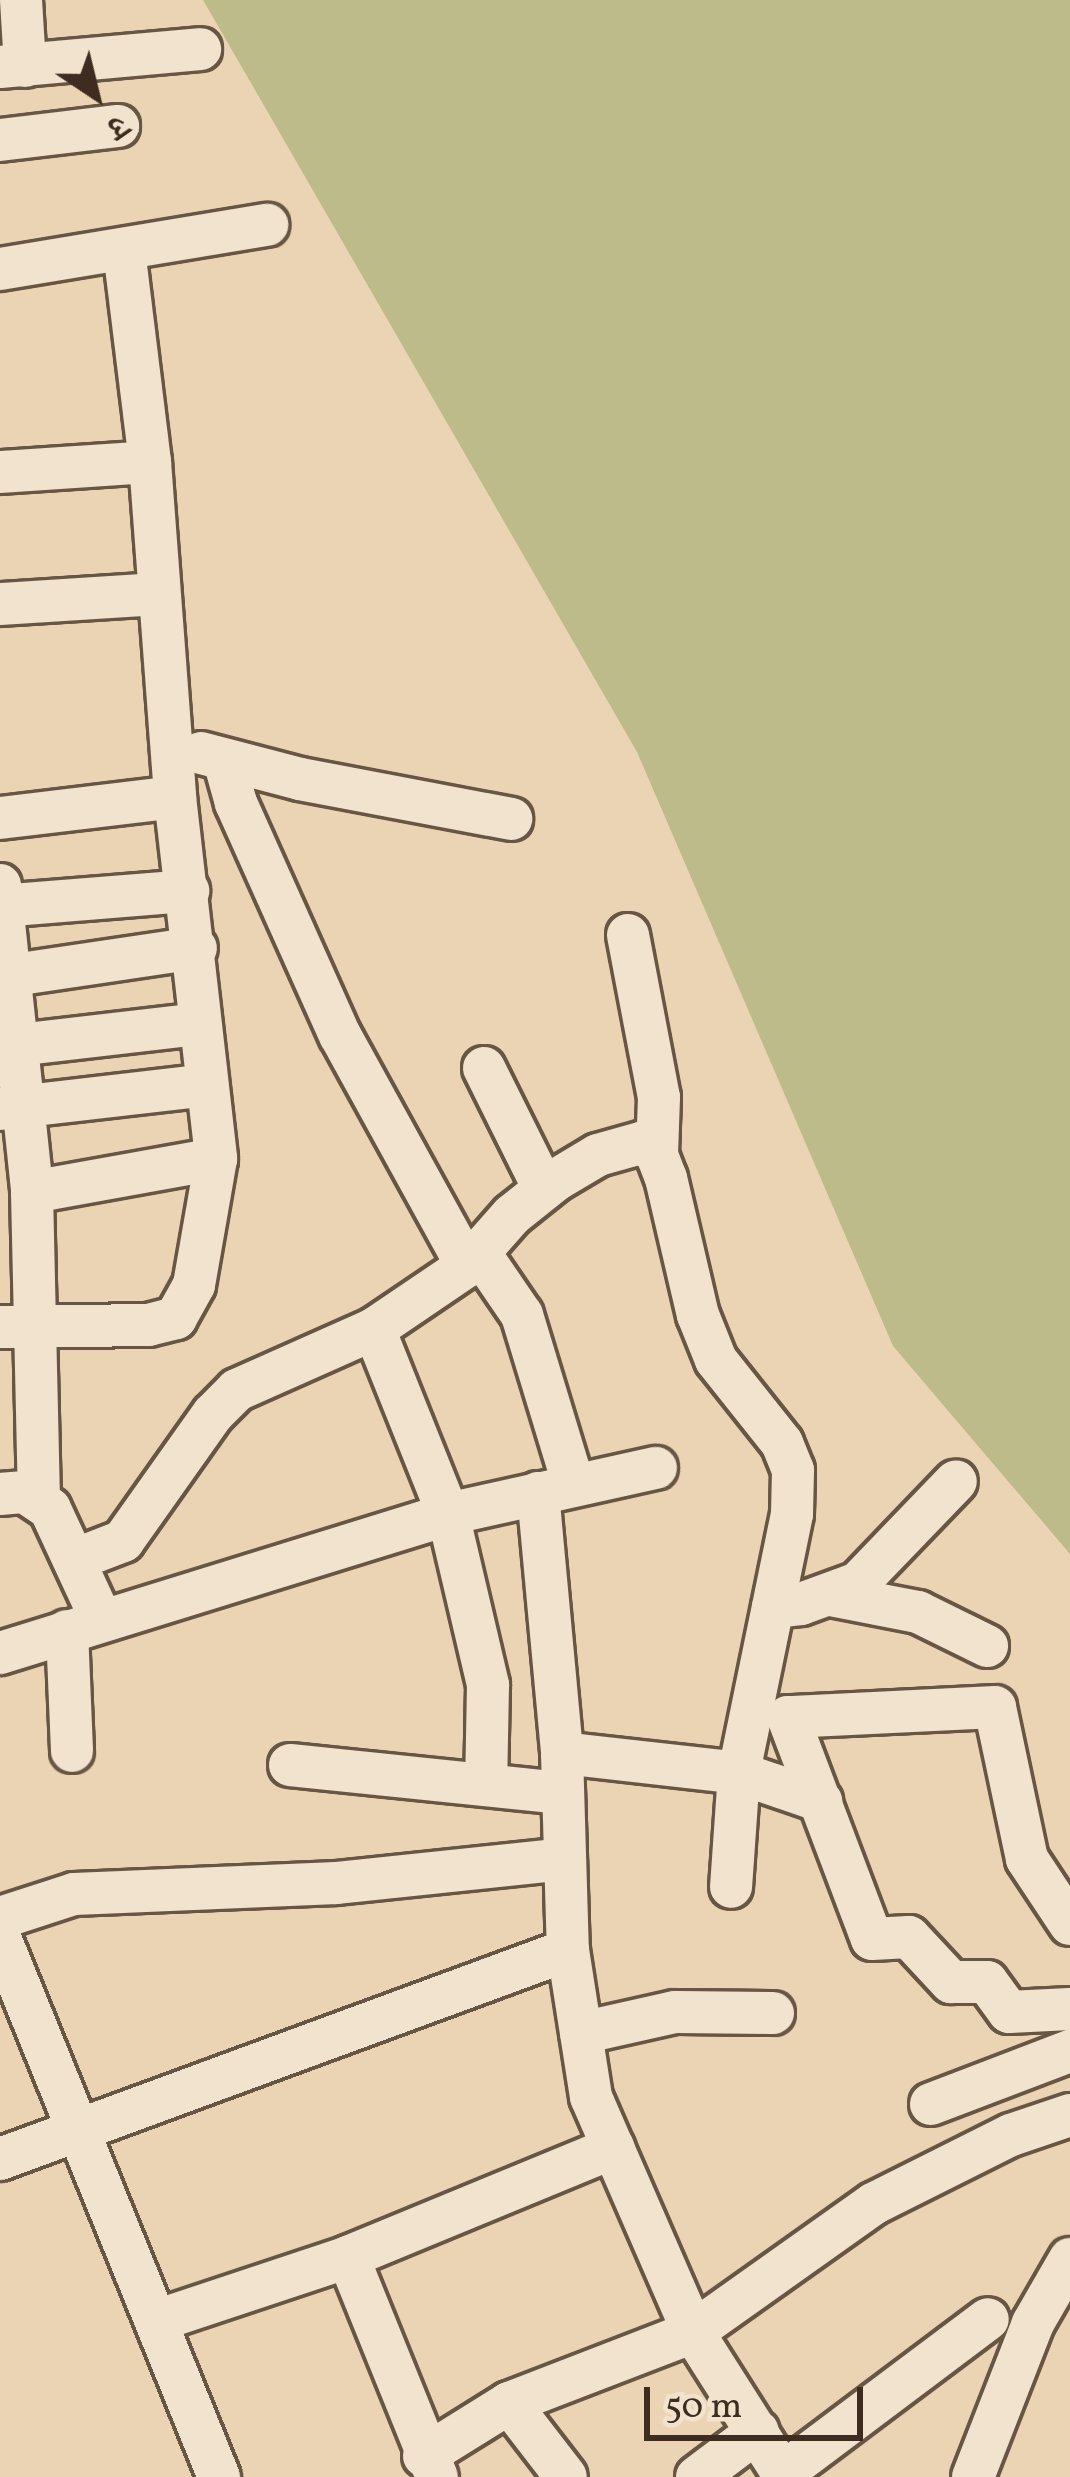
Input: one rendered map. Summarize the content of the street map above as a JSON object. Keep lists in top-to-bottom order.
{
  "scale_bar": "50 m",
  "north": "bottom right"
}
